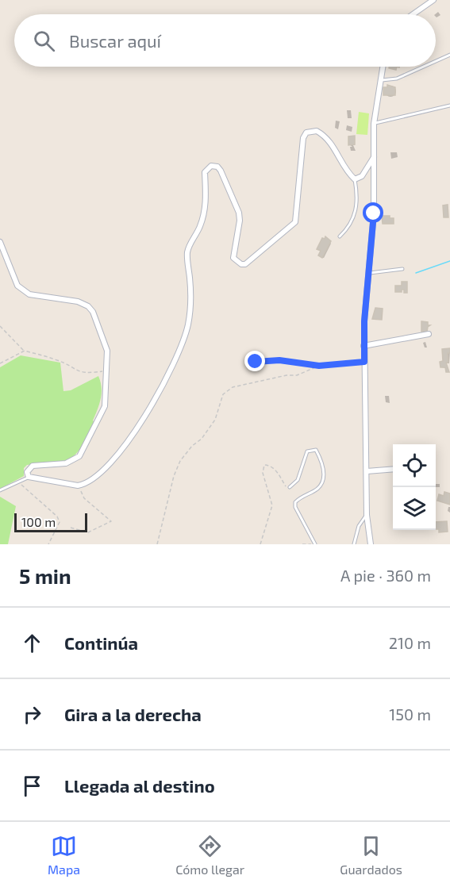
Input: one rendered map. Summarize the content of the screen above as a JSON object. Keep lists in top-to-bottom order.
{
  "scale_bar": "100 m",
  "page": {
    "search": "Buscar aquí",
    "scale": "100 m",
    "heading": ["5 min", "A pie · 360 m"],
    "list": [
      ["Continúa", "210 m"],
      ["Gira a la derecha", "150 m"],
      "Llegada al destino"
    ],
    "nav": ["Mapa", "Cómo llegar", "Guardados"]
  }
}
